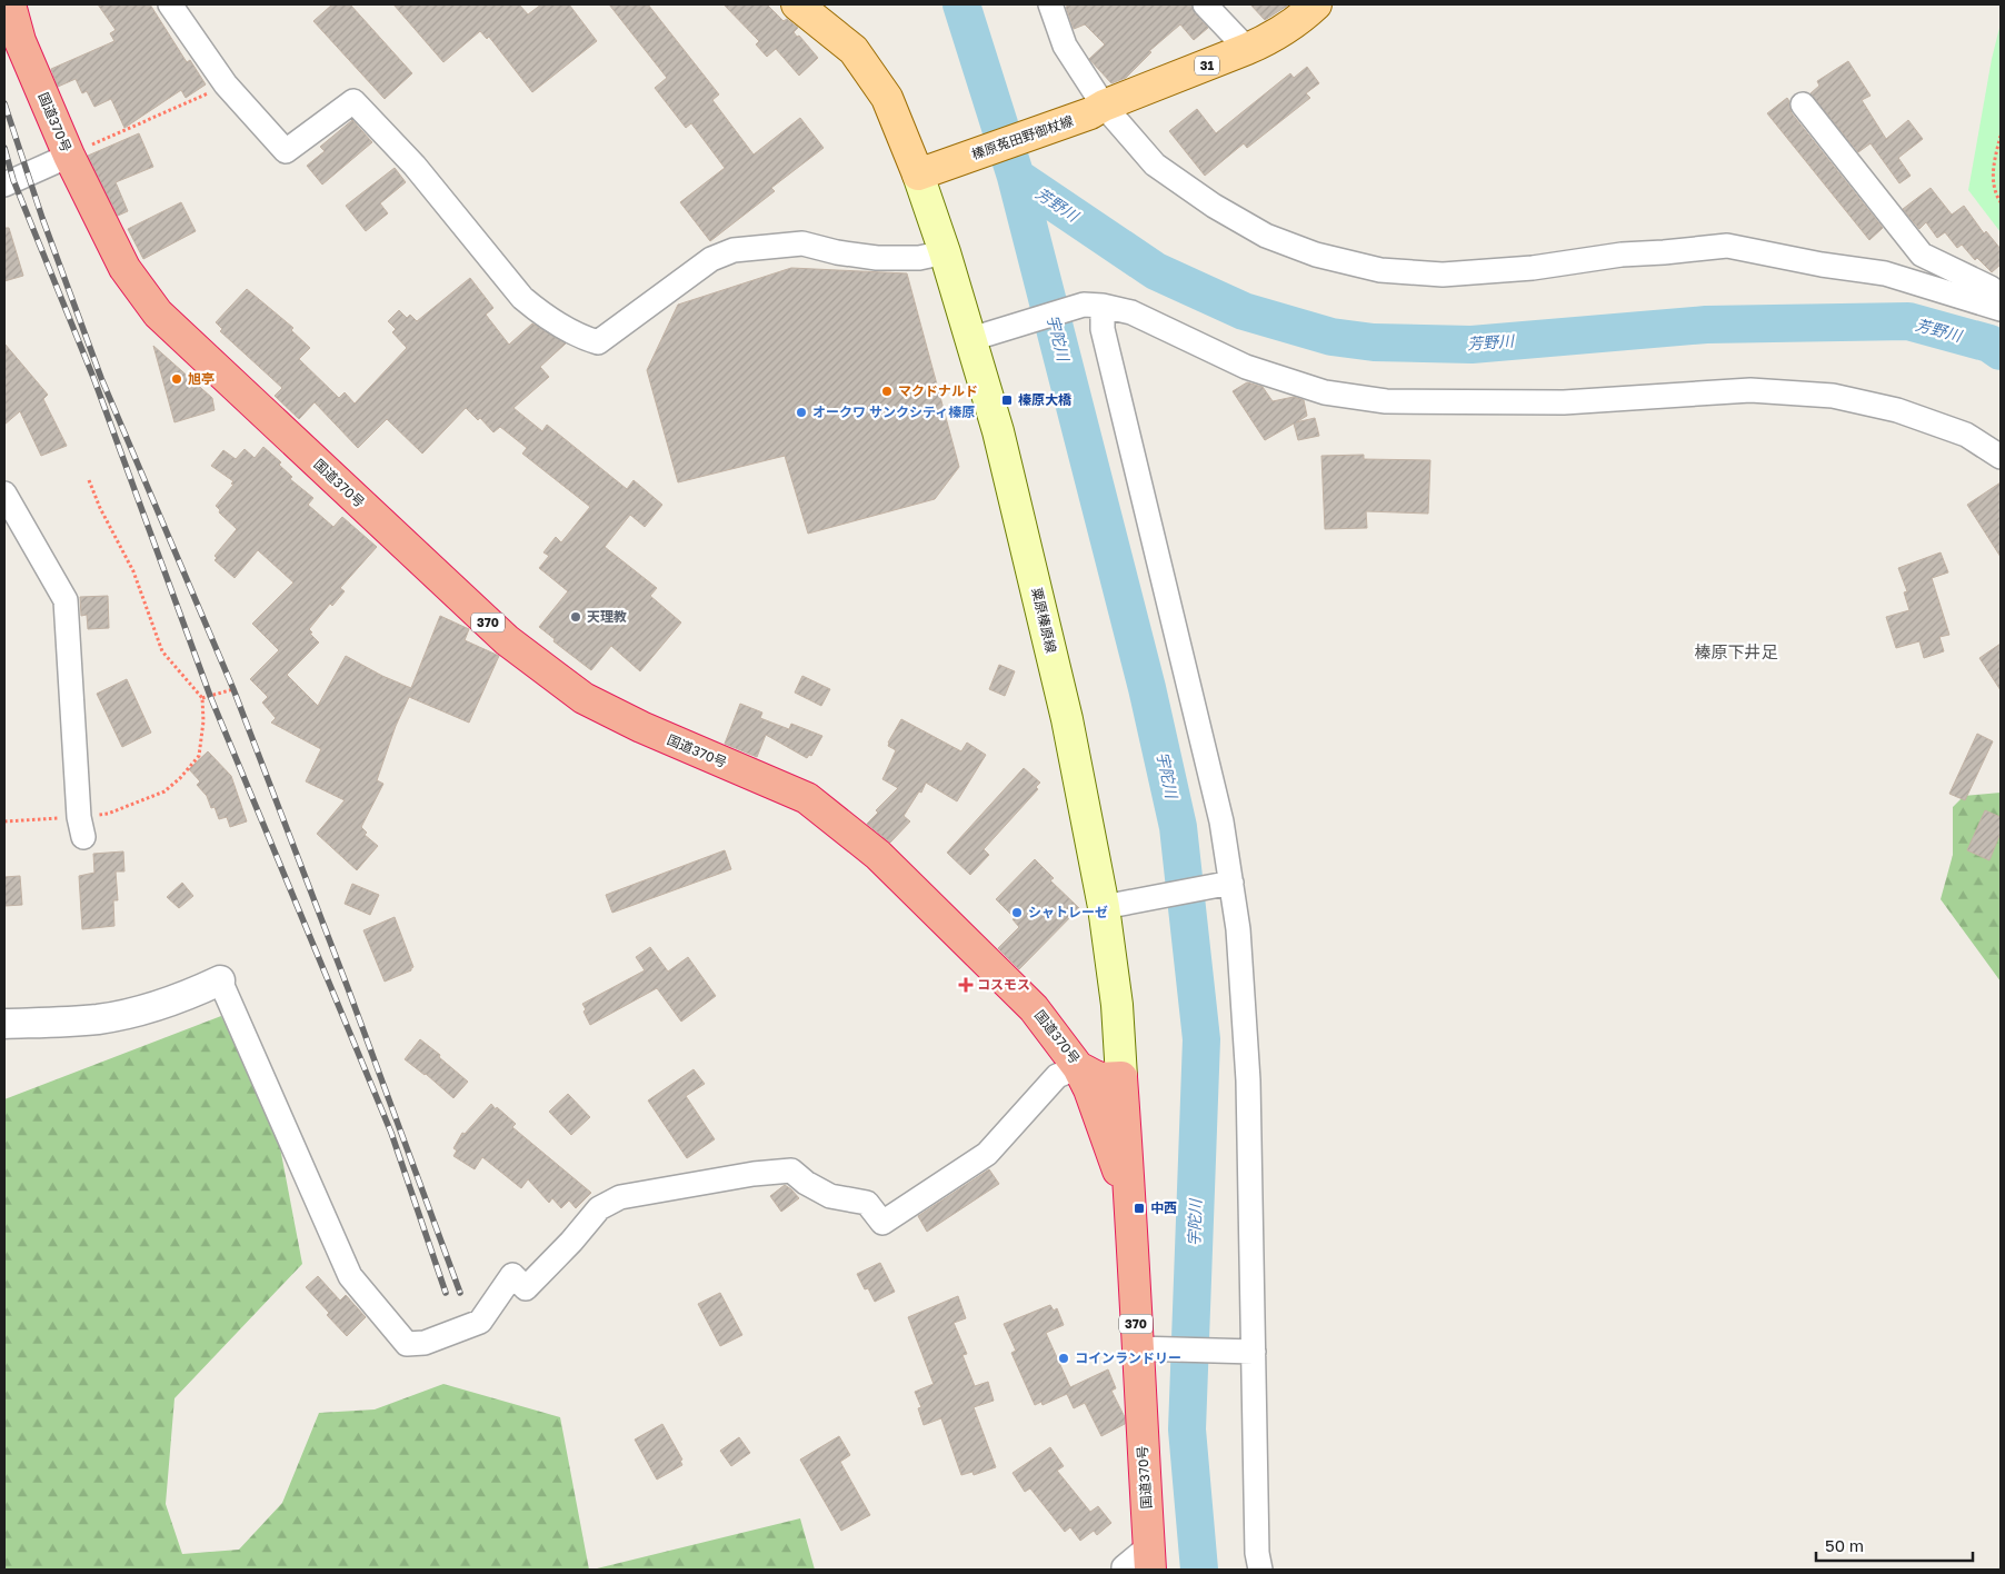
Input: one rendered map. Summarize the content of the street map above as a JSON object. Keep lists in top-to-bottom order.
{
  "streets": {
    "highway": ["国道370号", "370"],
    "main road": ["31", "榛原菟田野御杖線", "粟原榛原線"]
  },
  "crossings": [
    ["国道370号", "粟原榛原線"],
    ["榛原菟田野御杖線", "粟原榛原線"]
  ],
  "districts": ["榛原下井足"],
  "water": ["芳野川", "宇陀川"],
  "places": {
    "other": [
      "旭亭",
      "マクドナルド",
      "オークワ サンクシティ榛原",
      "天理教",
      "シャトレーゼ",
      "コインランドリー"
    ],
    "transit": ["榛原大橋", "中西"],
    "health": ["コスモス"]
  },
  "scale_bar": "50 m"
}
